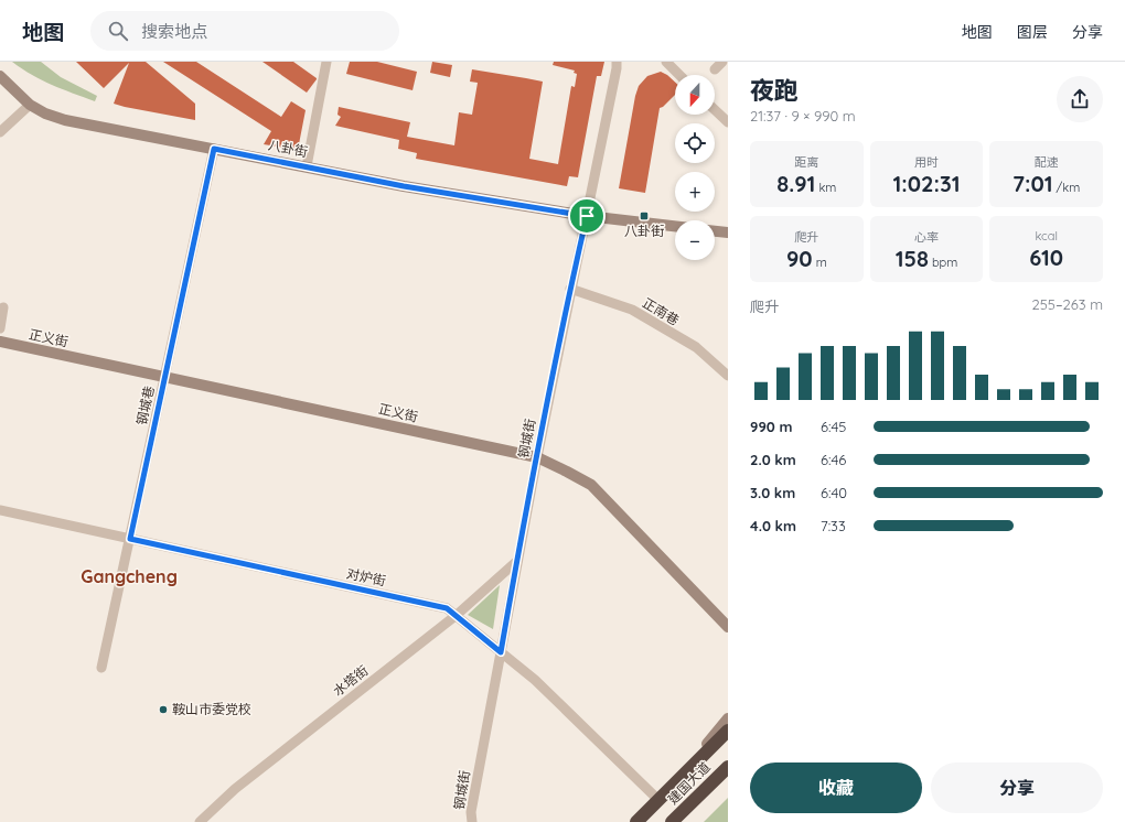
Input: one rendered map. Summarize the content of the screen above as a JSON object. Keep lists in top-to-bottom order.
{
  "streets": {
    "highway": ["建国大道"],
    "street": [
      "八卦街",
      "正南巷",
      "正义街",
      "钢城巷",
      "钢城街",
      "对炉街",
      "水塔街"
    ]
  },
  "crossings": [
    ["八卦街", "钢城巷"],
    ["八卦街", "钢城街"],
    ["正南巷", "钢城街"],
    ["正义街", "钢城巷"],
    ["正义街", "钢城街"],
    ["钢城巷", "对炉街"],
    ["钢城街", "对炉街"],
    ["钢城街", "水塔街"],
    ["对炉街", "水塔街"]
  ],
  "districts": ["Gangcheng"],
  "places": {
    "transit": ["八卦街"],
    "other": ["鞍山市委党校"]
  },
  "north": "bottom",
  "page": {
    "header": "地图",
    "search": "搜索地点",
    "nav": ["地图", "图层", "分享"],
    "heading": ["夜跑", "21:37 · 9 × 990 m"],
    "map_buttons": ["+", "−"],
    "stats": [
      ["距离", "8.91 km"],
      ["用时", "1:02:31"],
      ["配速", "7:01 /km"],
      ["爬升", "90 m"],
      ["心率", "158 bpm"],
      ["kcal", "610"]
    ],
    "chart": ["爬升", "255–263 m"],
    "list": [
      {
        "name": "990 m",
        "note": "6:45"
      },
      {
        "name": "2.0 km",
        "note": "6:46"
      },
      {
        "name": "3.0 km",
        "note": "6:40"
      },
      {
        "name": "4.0 km",
        "note": "7:33"
      }
    ],
    "buttons": ["收藏", "分享"]
  }
}
